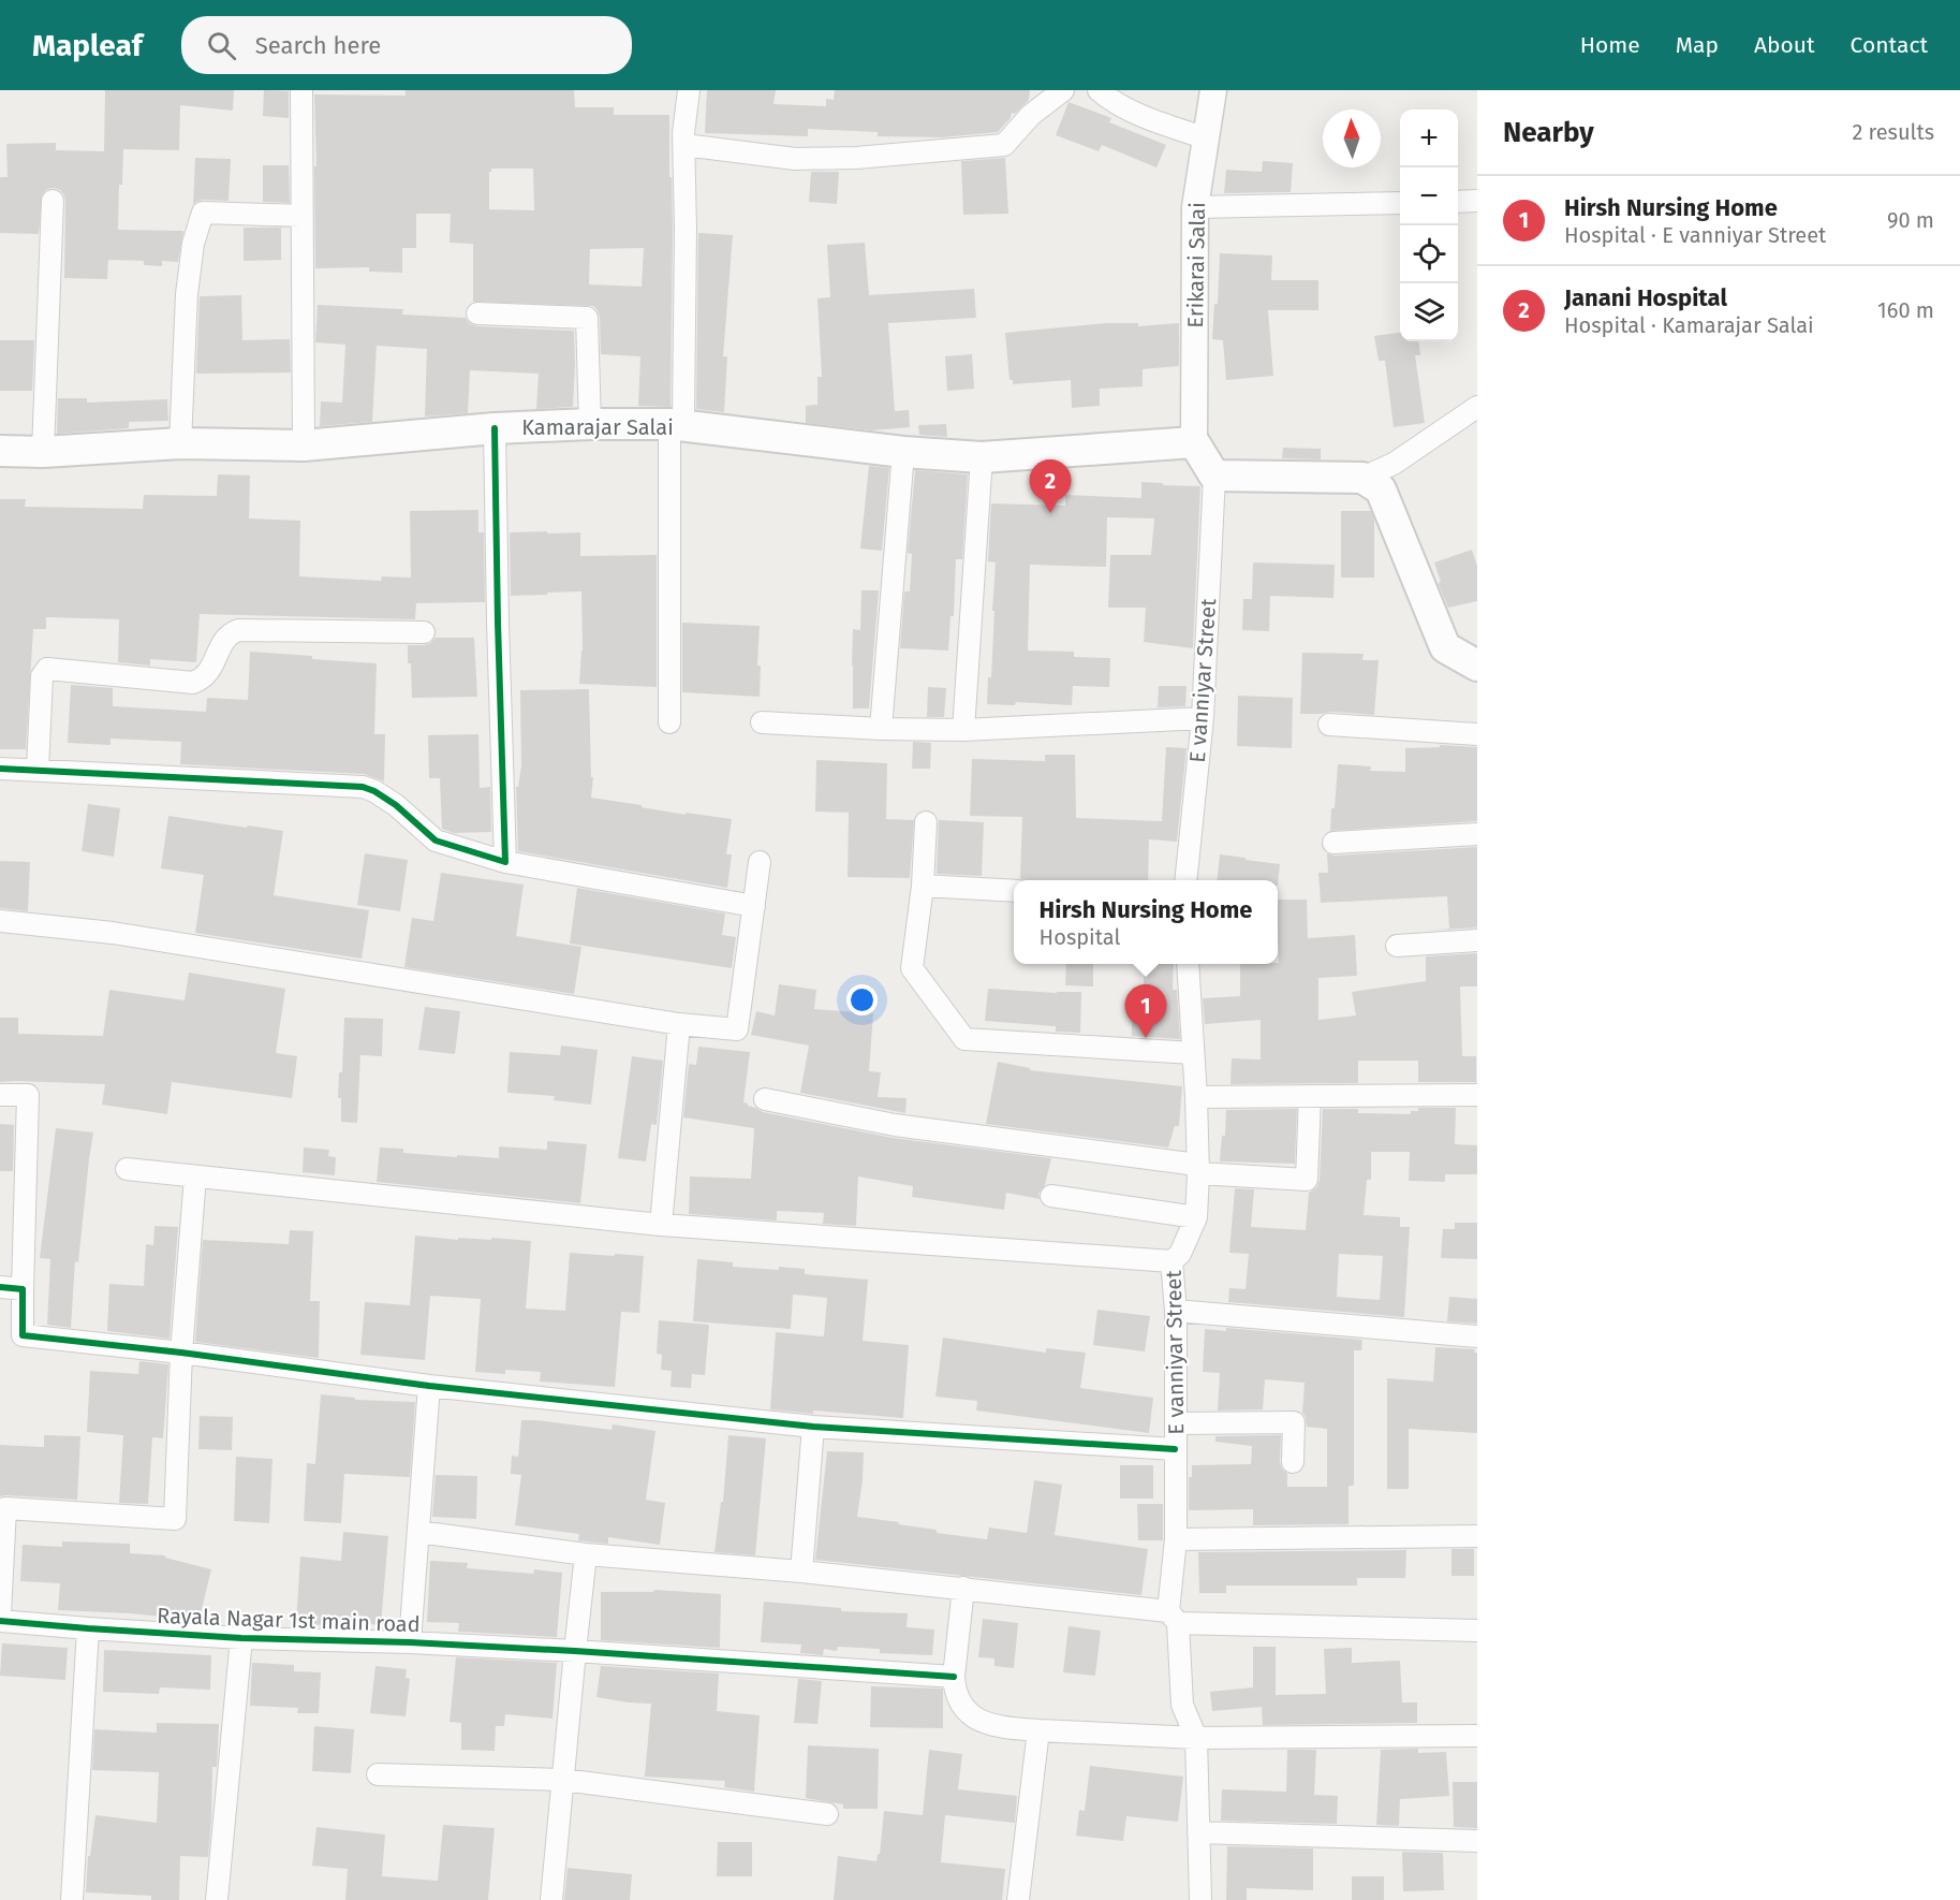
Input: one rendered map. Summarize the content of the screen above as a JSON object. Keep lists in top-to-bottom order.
{
  "streets": {
    "main road": ["Kamarajar Salai"],
    "street": ["Erikarai Salai", "E vanniyar Street", "Rayala Nagar 1st main road"]
  },
  "crossings": [
    ["Erikarai Salai", "Kamarajar Salai"]
  ],
  "north": "top",
  "page": {
    "header": "Mapleaf",
    "search": "Search here",
    "nav": [
      "Home",
      "Map",
      "About",
      "Contact"
    ],
    "heading": ["Nearby", "2 results"],
    "map_buttons": ["+", "−"],
    "list": [
      {
        "mark": "1",
        "name": "Hirsh Nursing Home",
        "note": "Hospital · E vanniyar Street",
        "value": "90 m"
      },
      {
        "mark": "2",
        "name": "Janani Hospital",
        "note": "Hospital · Kamarajar Salai",
        "value": "160 m"
      }
    ],
    "pins": ["2", "1"],
    "popup": ["Hirsh Nursing Home", "Hospital"]
  }
}
